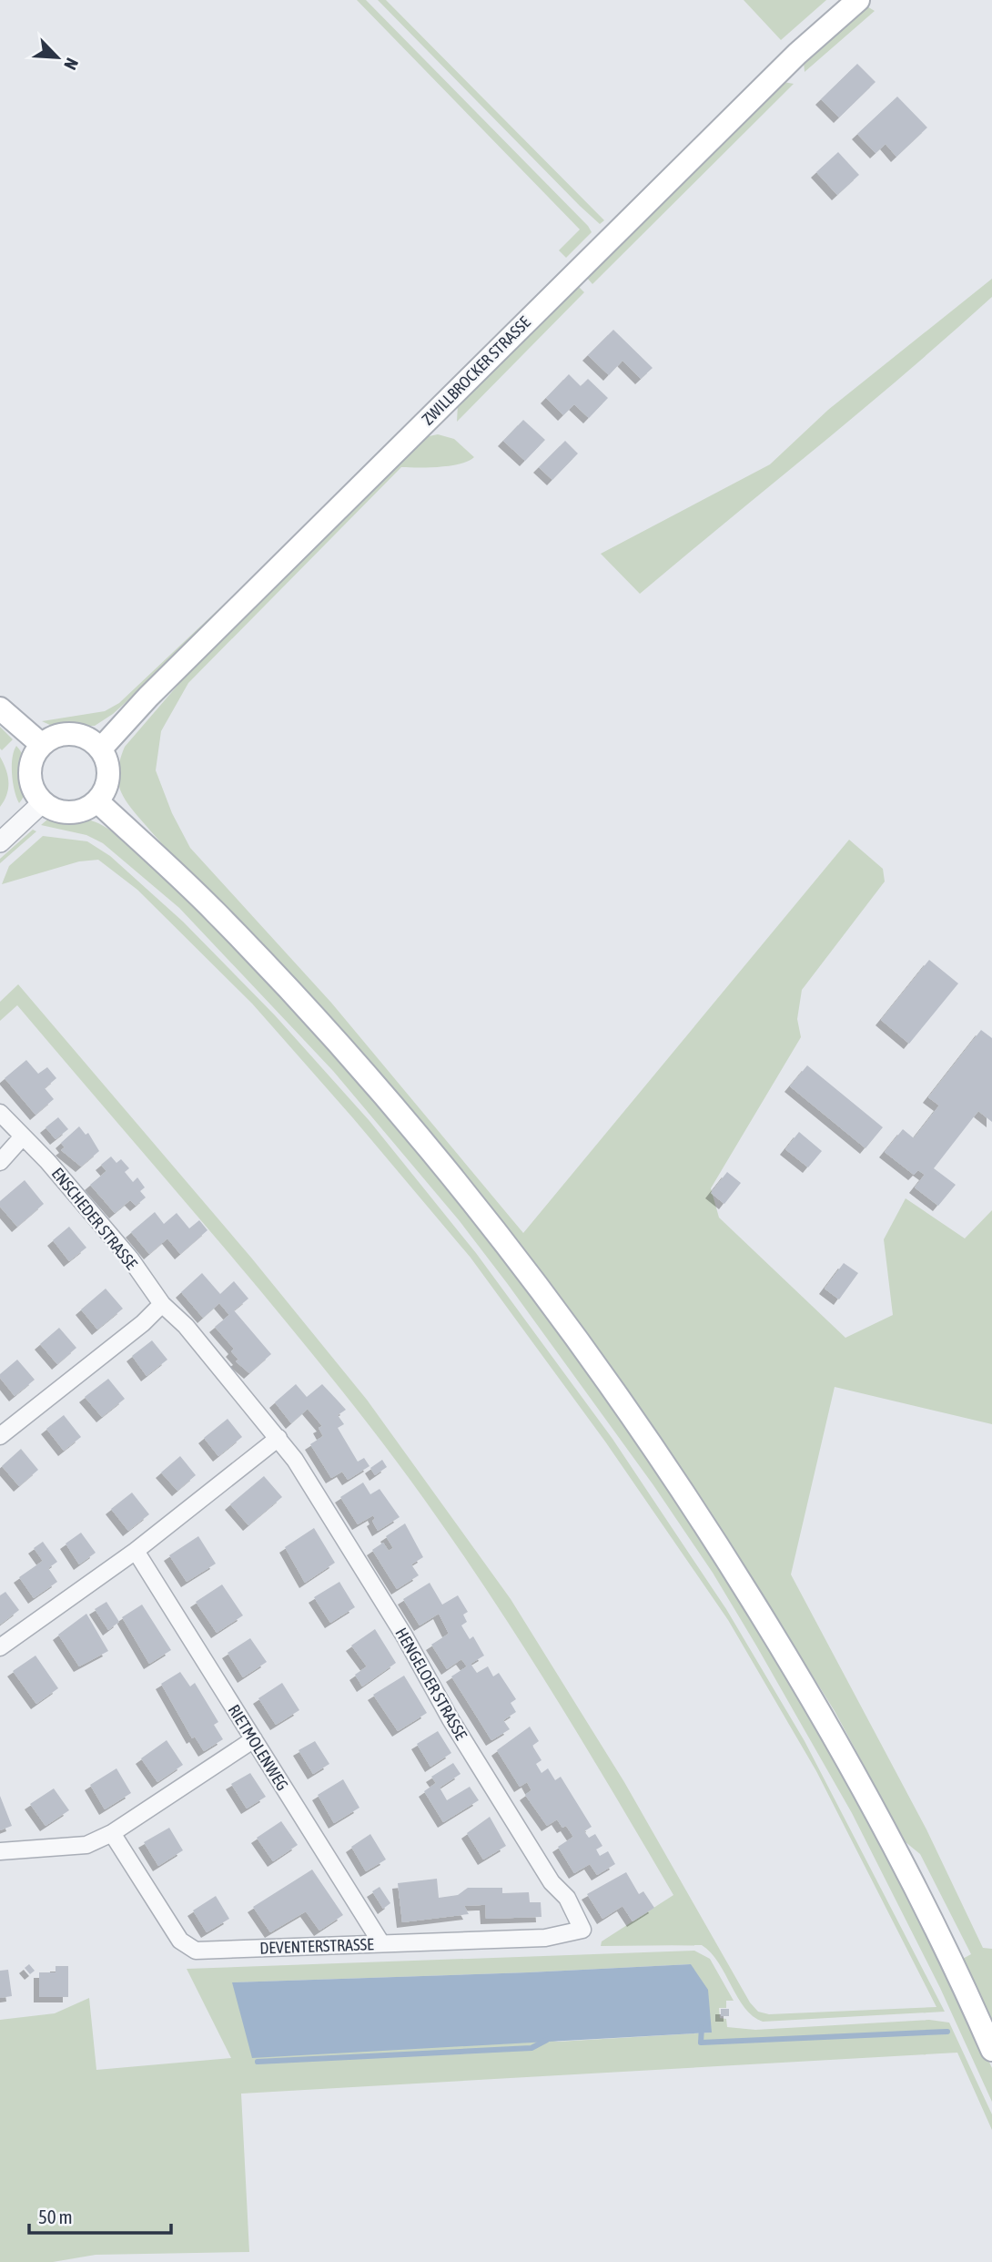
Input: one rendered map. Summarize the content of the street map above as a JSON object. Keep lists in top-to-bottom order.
{
  "streets": {
    "main road": ["ZWILLBROCKER STRASSE"],
    "street": [
      "ENSCHEDER STRASSE",
      "HENGELOER STRASSE",
      "RIETMOLENWEG",
      "DEVENTERSTRASSE"
    ]
  },
  "crossings": [
    ["ENSCHEDER STRASSE", "HENGELOER STRASSE"],
    ["HENGELOER STRASSE", "DEVENTERSTRASSE"],
    ["RIETMOLENWEG", "DEVENTERSTRASSE"]
  ],
  "scale_bar": "50 m",
  "north": "bottom right"
}
